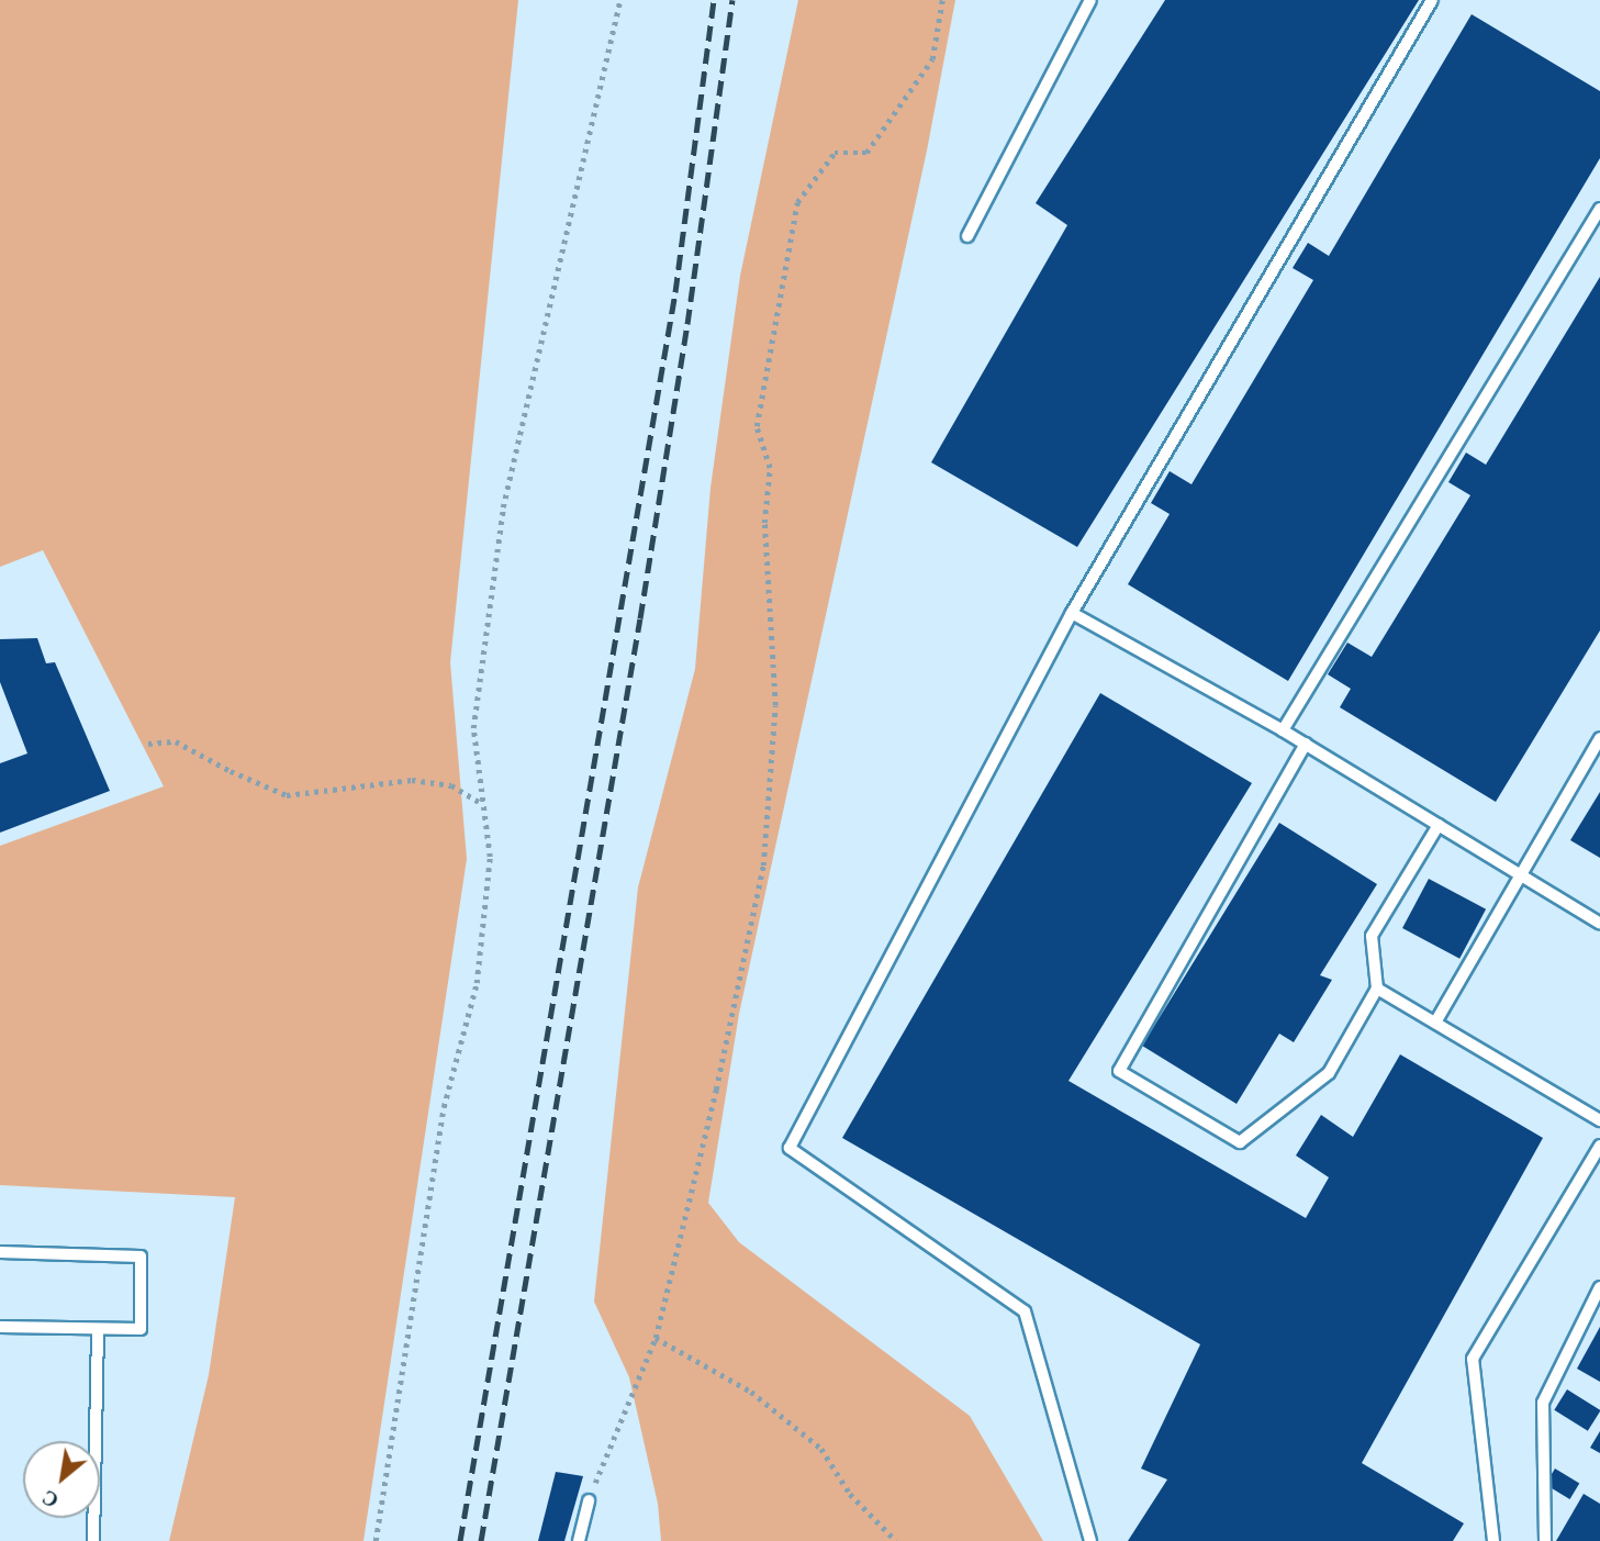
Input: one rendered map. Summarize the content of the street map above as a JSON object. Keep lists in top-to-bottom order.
{
  "north": "bottom left"
}
